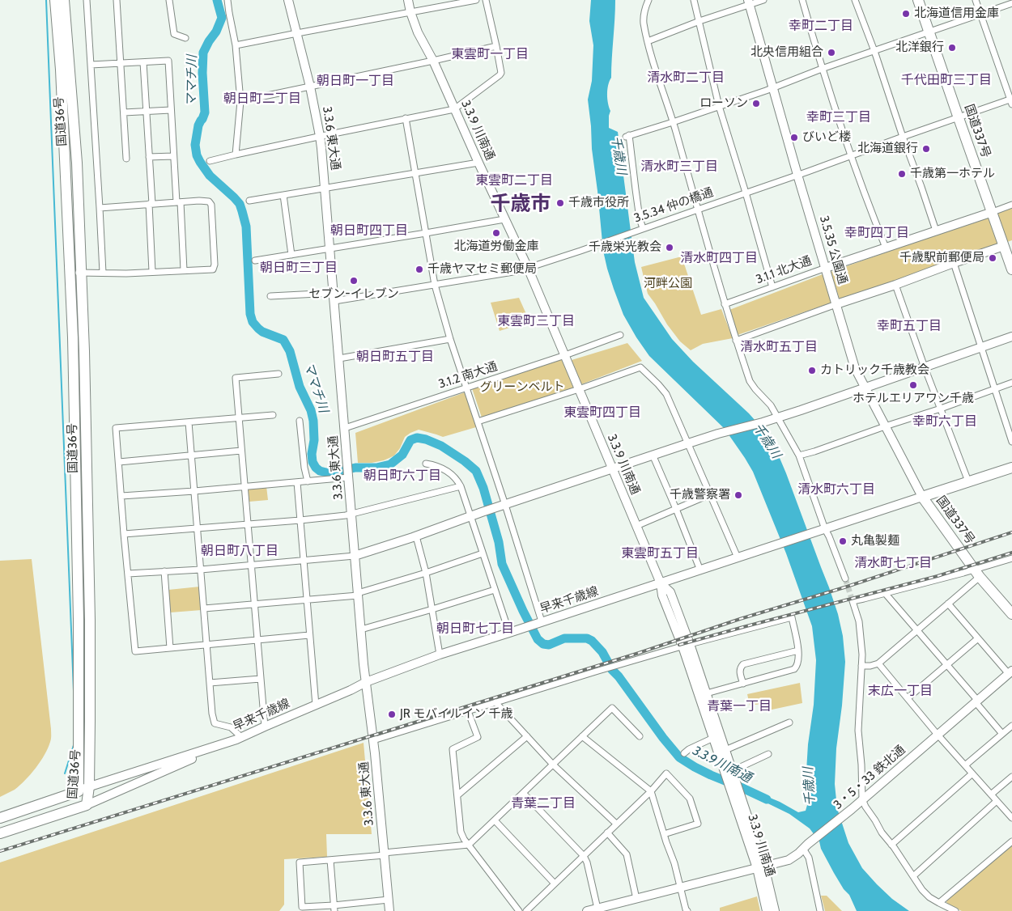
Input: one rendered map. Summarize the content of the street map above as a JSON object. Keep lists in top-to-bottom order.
{
  "streets": {
    "highway": ["国道36号", "国道337号"],
    "street": [
      "3.3.9 川南通",
      "3.3.6 東大通",
      "3.5.34 仲の橋通",
      "3.5.35 公園通",
      "3.1.1 北大通",
      "3.1.2 南大通",
      "早来千歳線",
      "3・5・33 鉄北通"
    ]
  },
  "crossings": [
    ["国道36号", "早来千歳線"],
    ["3.3.9 川南通", "3.5.34 仲の橋通"],
    ["3.3.9 川南通", "3.1.2 南大通"],
    ["3.3.9 川南通", "早来千歳線"],
    ["3.3.9 川南通", "3・5・33 鉄北通"],
    ["国道337号", "3.5.34 仲の橋通"],
    ["国道337号", "3.5.35 公園通"],
    ["国道337号", "3.1.1 北大通"],
    ["国道337号", "早来千歳線"],
    ["3.3.6 東大通", "3.5.34 仲の橋通"],
    ["3.3.6 東大通", "3.1.2 南大通"],
    ["3.3.6 東大通", "早来千歳線"],
    ["3.5.34 仲の橋通", "3.5.35 公園通"],
    ["3.5.35 公園通", "3.1.1 北大通"],
    ["3.5.35 公園通", "早来千歳線"]
  ],
  "districts": [
    "幸町二丁目",
    "東雲町一丁目",
    "清水町二丁目",
    "千代田町三丁目",
    "朝日町一丁目",
    "朝日町二丁目",
    "幸町三丁目",
    "清水町三丁目",
    "東雲町二丁目",
    "千歳市",
    "朝日町四丁目",
    "幸町四丁目",
    "清水町四丁目",
    "朝日町三丁目",
    "東雲町三丁目",
    "幸町五丁目",
    "清水町五丁目",
    "朝日町五丁目",
    "東雲町四丁目",
    "幸町六丁目",
    "朝日町六丁目",
    "清水町六丁目",
    "朝日町八丁目",
    "東雲町五丁目",
    "清水町七丁目",
    "朝日町七丁目",
    "末広一丁目",
    "青葉一丁目",
    "青葉二丁目"
  ],
  "water": ["ママチ川", "千歳川", "3.3.9川南通"],
  "parks": ["河畔公園", "グリーンベルト"],
  "places": [
    "北海道信用金庫",
    "北洋銀行",
    "北央信用組合",
    "ローソン",
    "びいど楼",
    "北海道銀行",
    "千歳第一ホテル",
    "千歳市役所",
    "北海道労働金庫",
    "千歳栄光教会",
    "千歳駅前郵便局",
    "千歳ヤマセミ郵便局",
    "セブン-イレブン",
    "カトリック千歳教会",
    "ホテルエリアワン千歳",
    "千歳警察署",
    "丸亀製麺",
    "JR モバイルイン 千歳"
  ]
}
